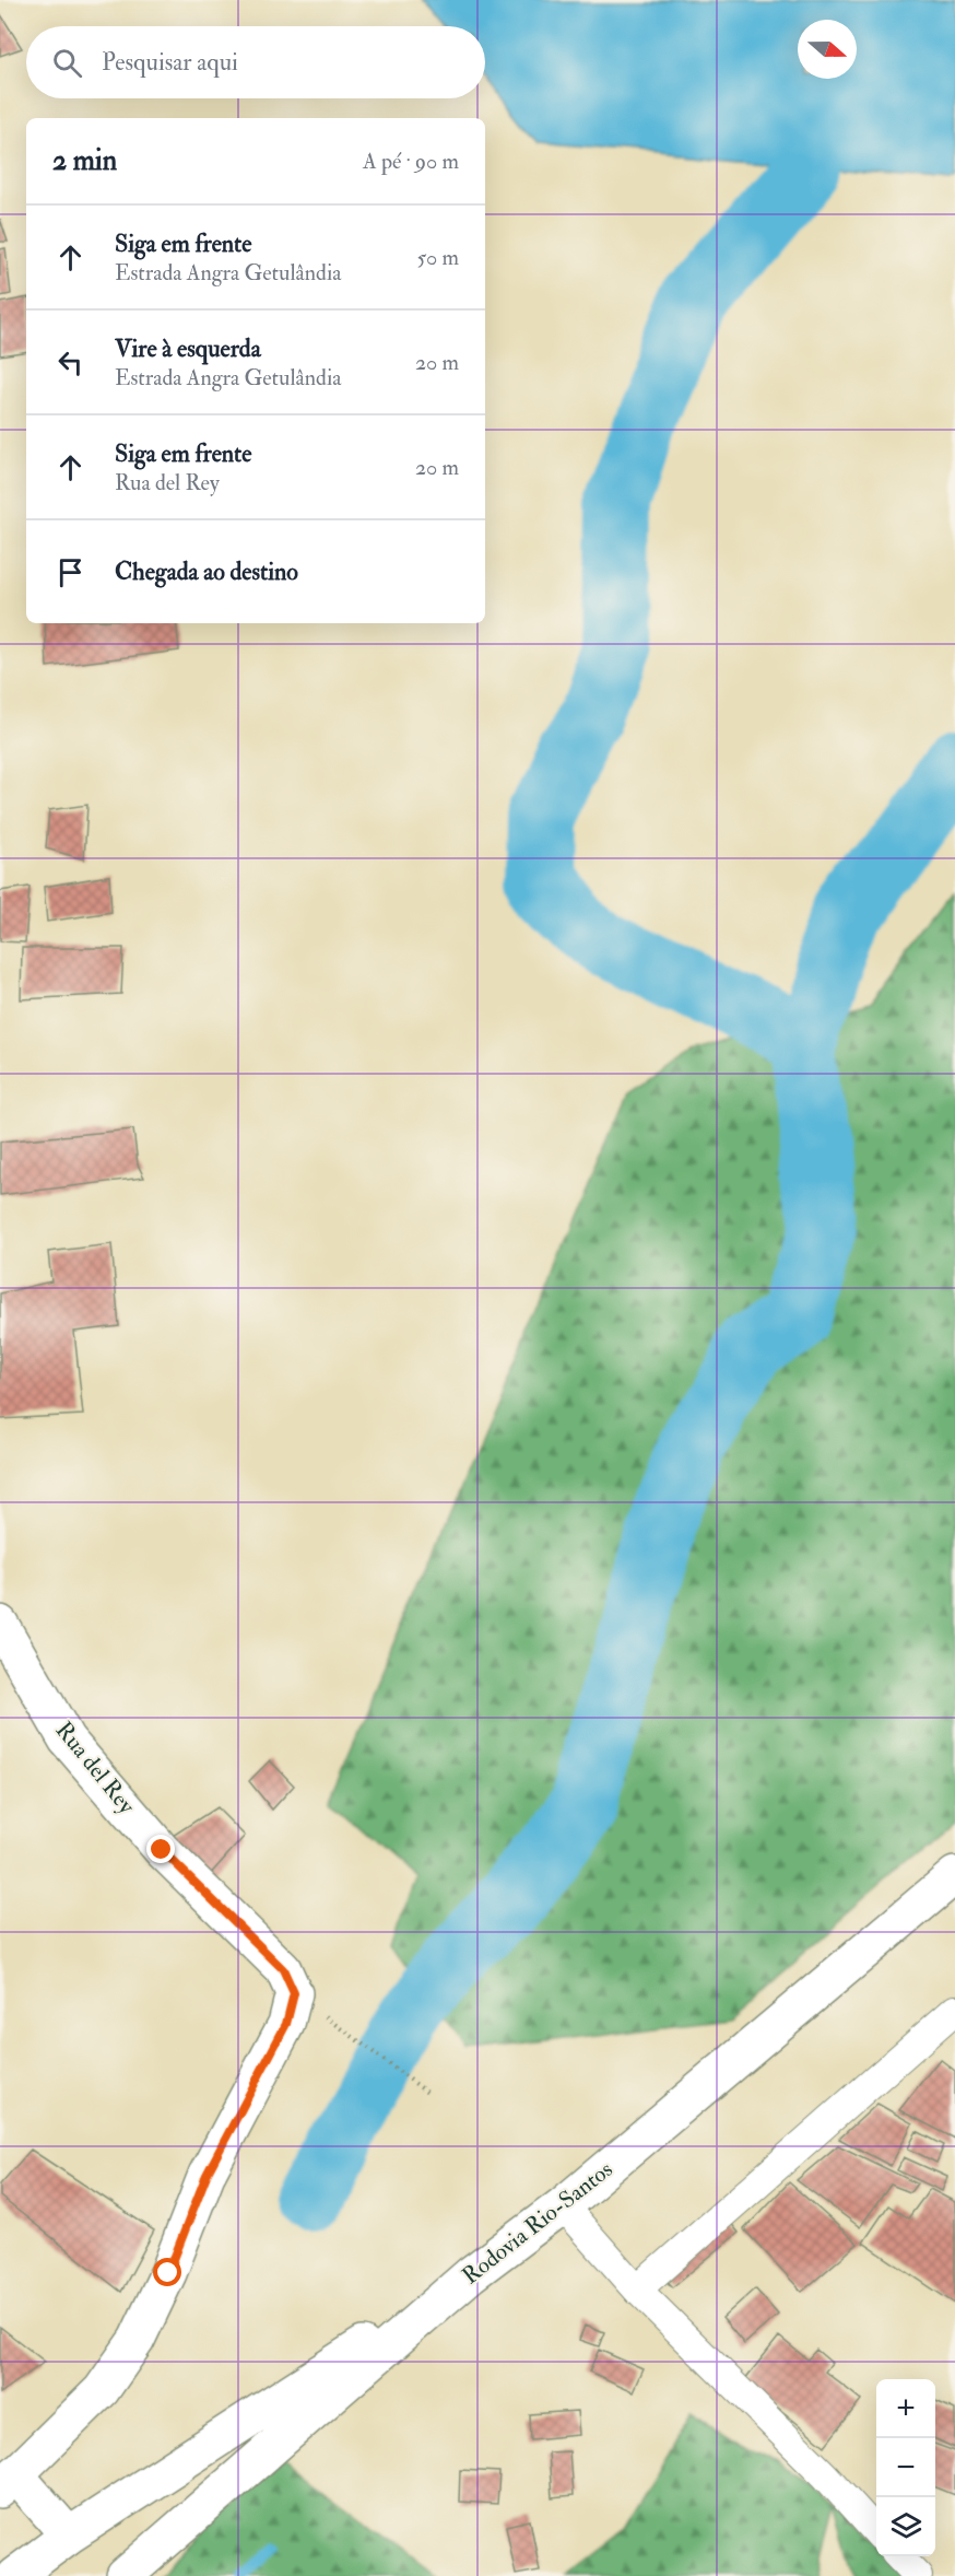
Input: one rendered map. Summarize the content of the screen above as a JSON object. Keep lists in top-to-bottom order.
{
  "streets": {
    "main road": ["Rua del Rey", "Rodovia Rio-Santos"]
  },
  "north": "right",
  "page": {
    "search": "Pesquisar aqui",
    "heading": ["2 min", "A pé · 90 m"],
    "list": [
      ["Siga em frente", "Estrada Angra Getulândia", "50 m"],
      ["Vire à esquerda", "Estrada Angra Getulândia", "20 m"],
      ["Siga em frente", "Rua del Rey", "20 m"],
      "Chegada ao destino"
    ],
    "map_buttons": ["+", "−"]
  }
}
